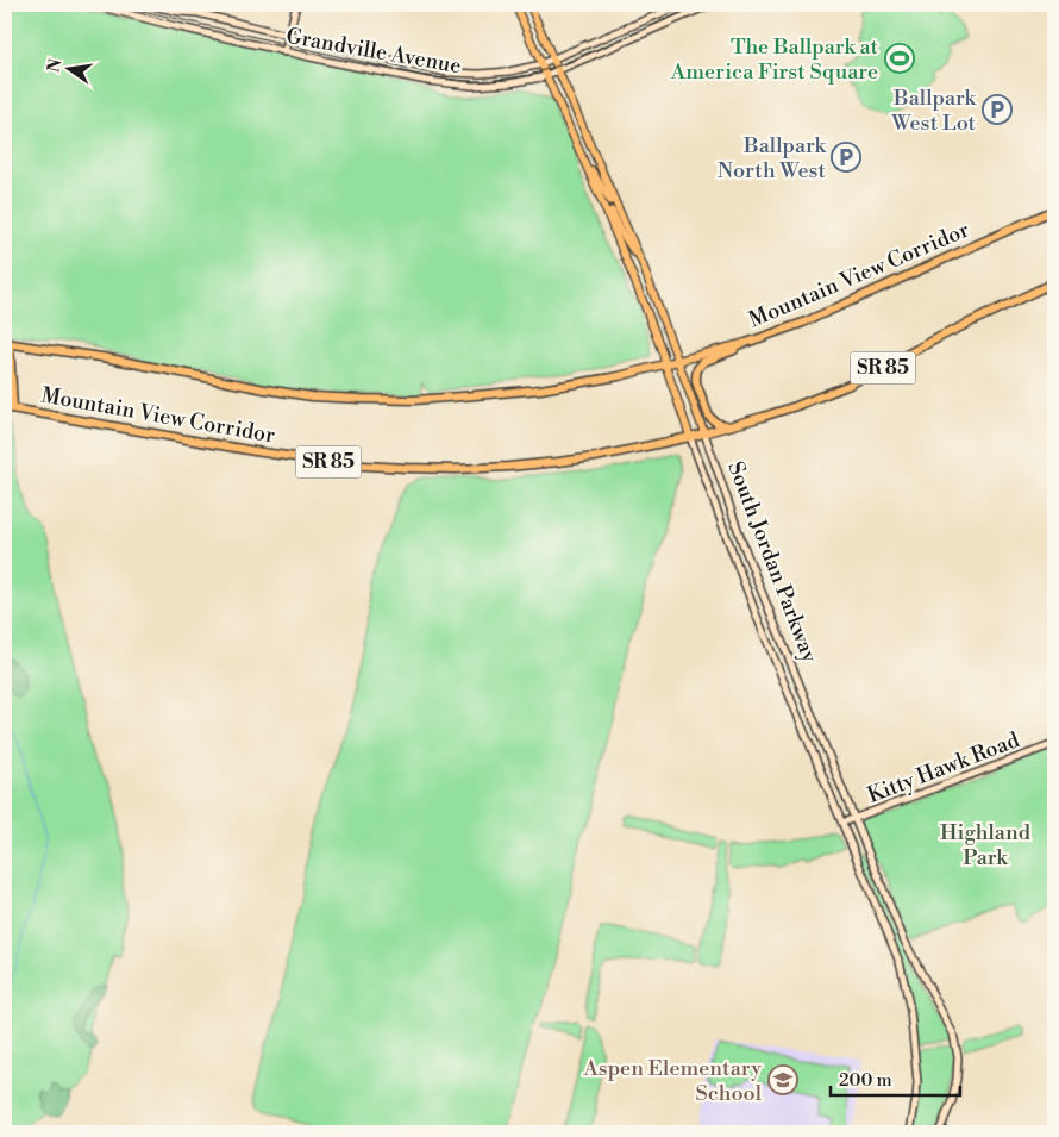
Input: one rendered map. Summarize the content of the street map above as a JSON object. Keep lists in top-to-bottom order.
{
  "streets": {
    "highway": ["Mountain View Corridor", "SR 85"],
    "main road": ["South Jordan Parkway"],
    "street": ["Grandville Avenue", "Kitty Hawk Road"]
  },
  "crossings": [
    ["Grandville Avenue", "South Jordan Parkway"],
    ["Mountain View Corridor", "South Jordan Parkway"],
    ["South Jordan Parkway", "Kitty Hawk Road"]
  ],
  "parks": ["Highland Park"],
  "places": {
    "sports": ["The Ballpark at America First Square"],
    "parking": ["Ballpark West Lot", "Ballpark North West"],
    "school or university": ["Aspen Elementary School"]
  },
  "scale_bar": "200 m",
  "north": "left"
}
